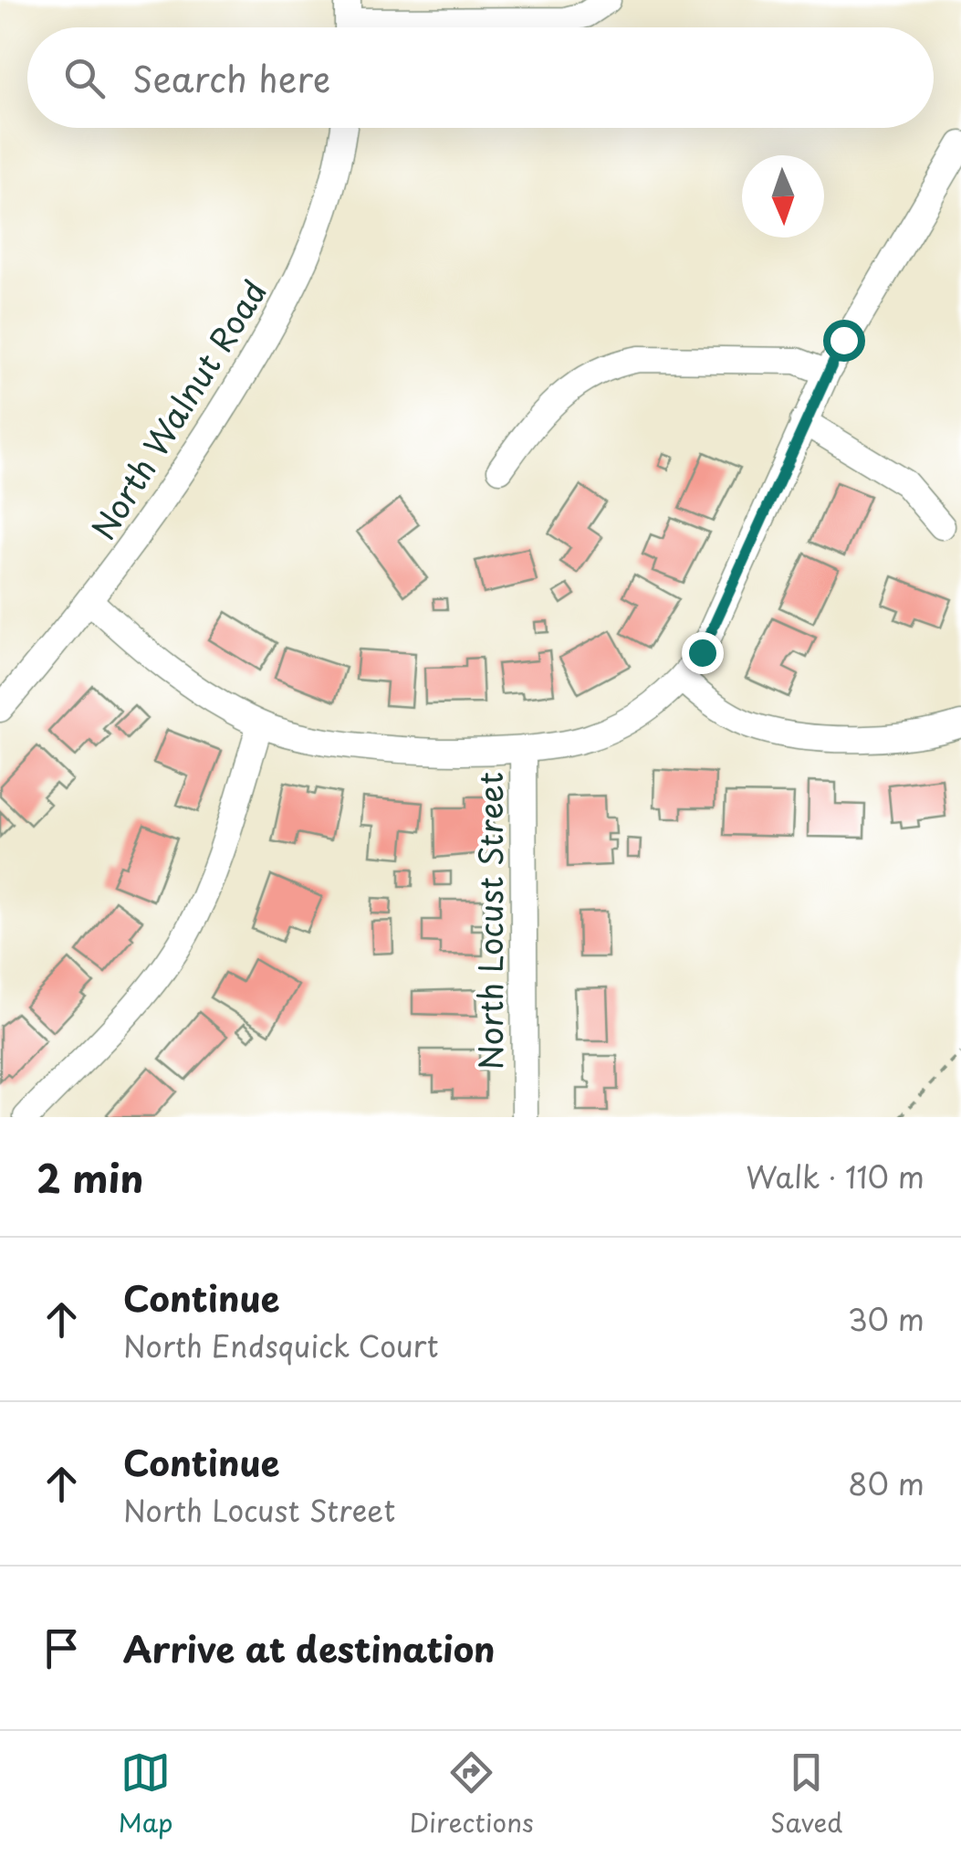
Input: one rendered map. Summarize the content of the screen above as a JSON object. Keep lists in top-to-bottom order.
{
  "streets": {
    "street": ["North Walnut Road", "North Locust Street"]
  },
  "north": "bottom",
  "page": {
    "search": "Search here",
    "heading": ["2 min", "Walk · 110 m"],
    "list": [
      ["Continue", "North Endsquick Court", "30 m"],
      ["Continue", "North Locust Street", "80 m"],
      "Arrive at destination"
    ],
    "nav": ["Map", "Directions", "Saved"]
  }
}
